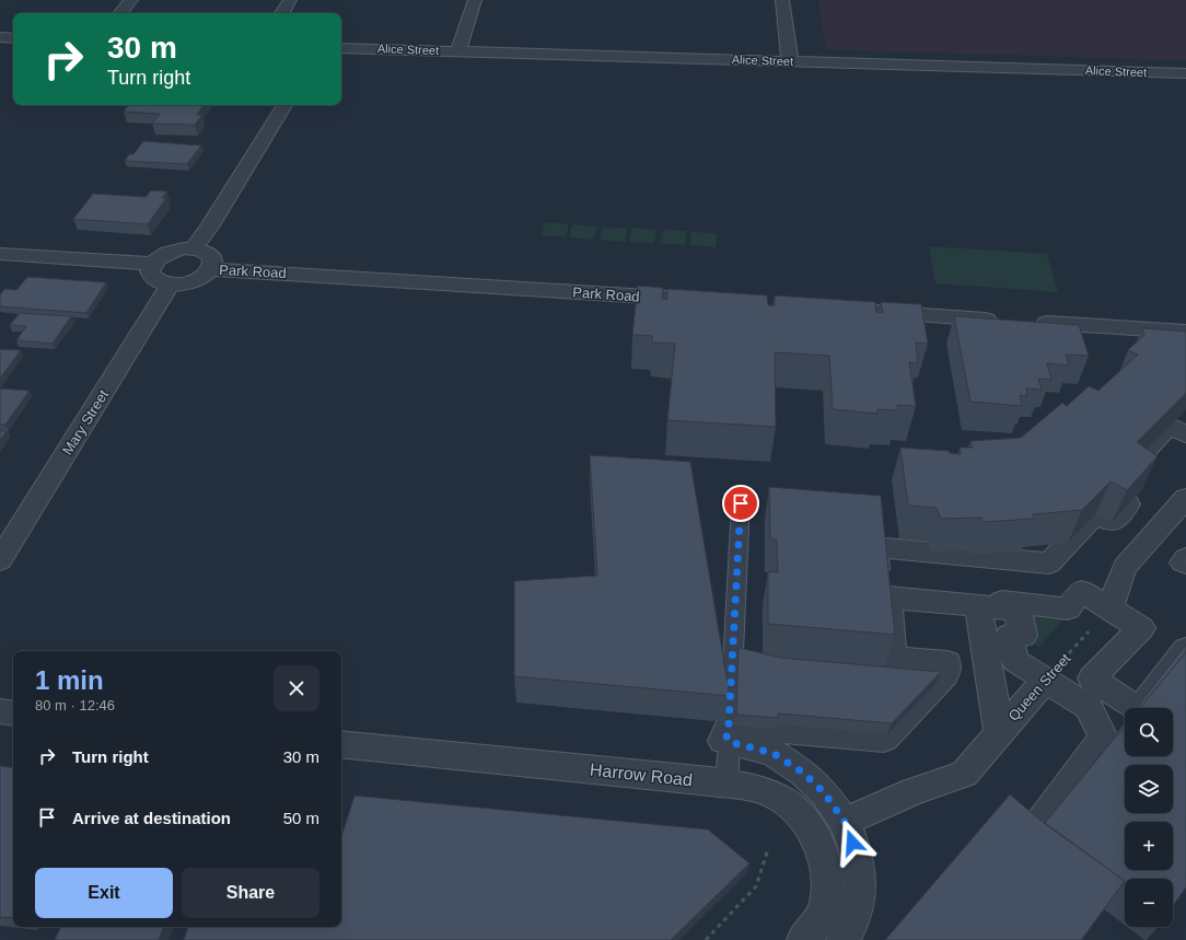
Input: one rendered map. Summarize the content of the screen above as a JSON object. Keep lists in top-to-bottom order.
{
  "streets": {
    "street": [
      "Alice Street",
      "Park Road",
      "Mary Street",
      "Queen Street",
      "Harrow Road"
    ]
  },
  "page": {
    "turn": ["30 m", "Turn right"],
    "heading": ["1 min", "80 m · 12:46"],
    "map_buttons": ["+", "−"],
    "list": [
      {
        "name": "Turn right",
        "value": "30 m"
      },
      {
        "name": "Arrive at destination",
        "value": "50 m"
      }
    ],
    "buttons": ["Exit", "Share"]
  }
}
